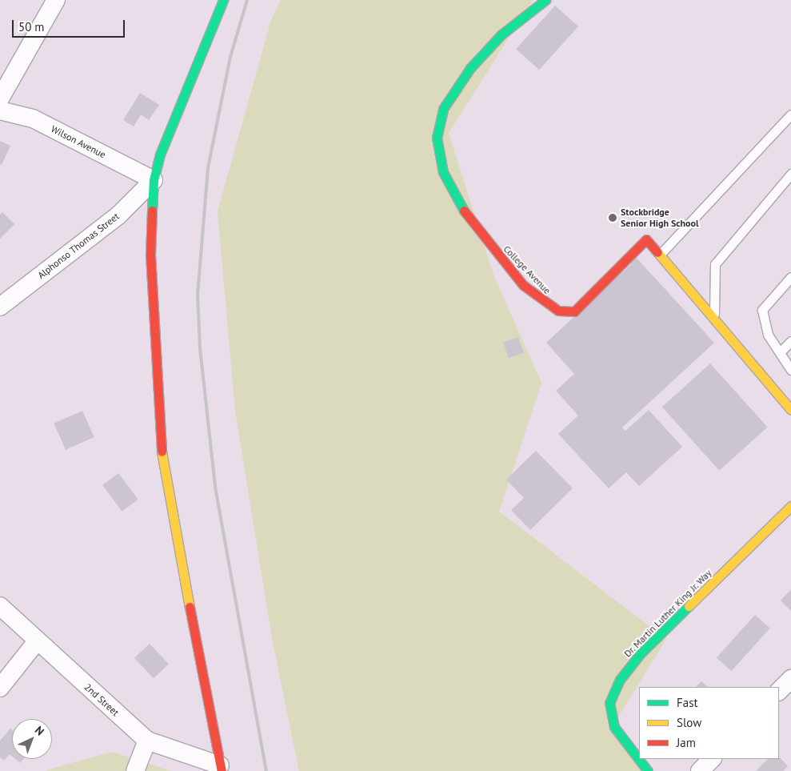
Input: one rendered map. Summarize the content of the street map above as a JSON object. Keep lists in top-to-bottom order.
{
  "streets": {
    "street": [
      "Wilson Avenue",
      "Alphonso Thomas Street",
      "College Avenue",
      "Dr. Martin Luther King Jr. Way",
      "2nd Street"
    ]
  },
  "crossings": [
    ["Wilson Avenue", "Alphonso Thomas Street"]
  ],
  "places": ["Stockbridge Senior High School"],
  "legend": ["Fast", "Slow", "Jam"],
  "scale_bar": "50 m",
  "north": "top right"
}
